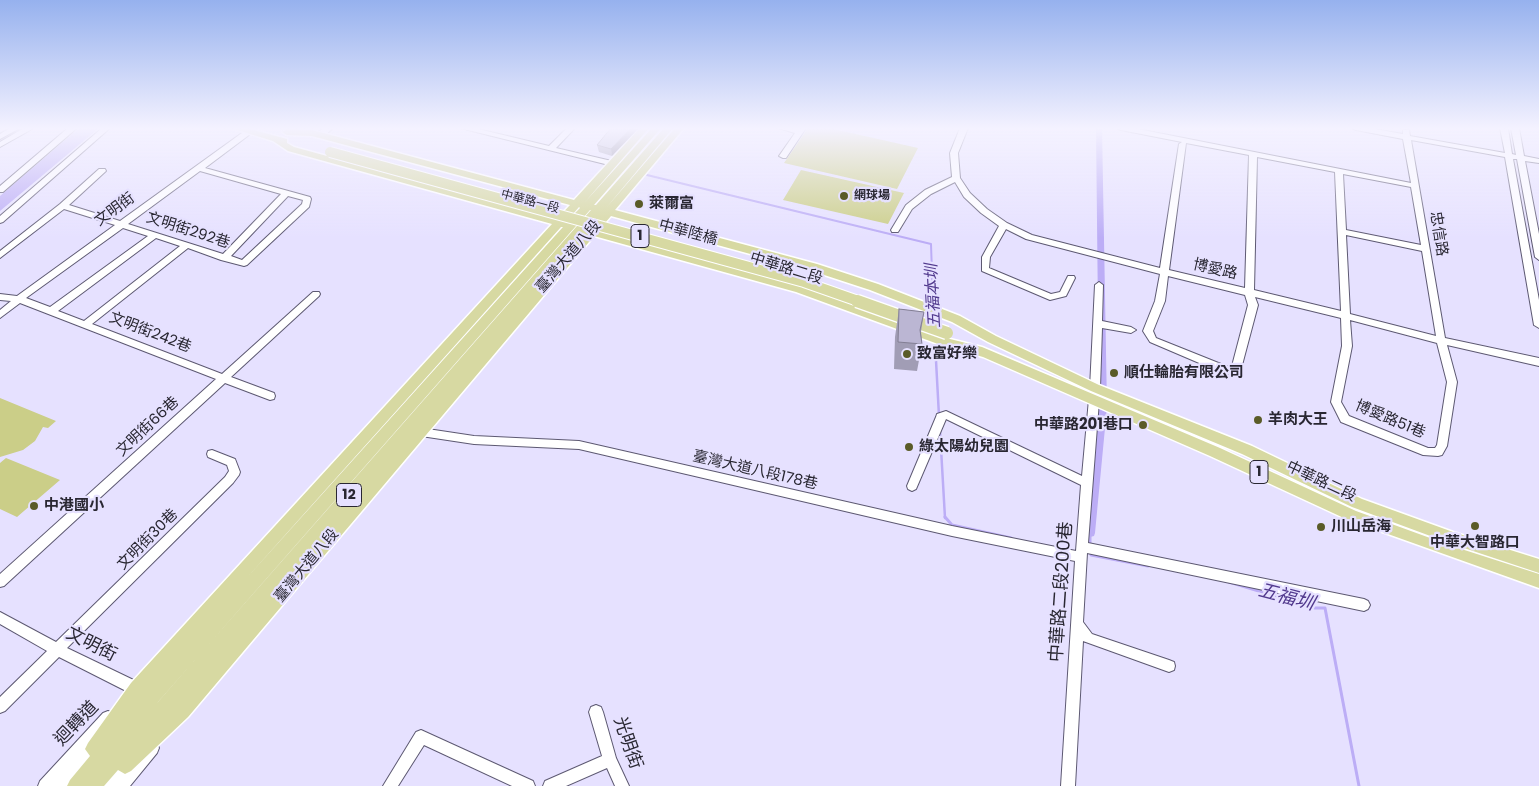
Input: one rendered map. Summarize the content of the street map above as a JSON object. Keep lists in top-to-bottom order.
{
  "streets": {
    "main road": [
      "中華路一段",
      "中華陸橋",
      "1",
      "臺灣大道八段",
      "中華路二段",
      "12"
    ],
    "street": [
      "文明街",
      "文明街292巷",
      "忠信路",
      "博愛路",
      "文明街242巷",
      "博愛路51巷",
      "文明街66巷",
      "臺灣大道八段178巷",
      "文明街30巷",
      "中華路二段200巷",
      "迴轉道",
      "光明街"
    ]
  },
  "crossings": [
    ["中華路一段", "臺灣大道八段"],
    ["中華路一段", "中華路二段"],
    ["文明街", "文明街292巷"],
    ["文明街", "臺灣大道八段"],
    ["文明街", "文明街242巷"],
    ["文明街", "文明街30巷"],
    ["文明街", "迴轉道"],
    ["中華陸橋", "中華路二段"],
    ["忠信路", "博愛路"],
    ["忠信路", "博愛路51巷"],
    ["臺灣大道八段", "中華路二段"],
    ["臺灣大道八段", "臺灣大道八段178巷"],
    ["臺灣大道八段", "12"],
    ["臺灣大道八段", "迴轉道"],
    ["中華路二段", "中華路二段200巷"],
    ["博愛路", "博愛路51巷"],
    ["文明街242巷", "文明街66巷"],
    ["臺灣大道八段178巷", "中華路二段200巷"]
  ],
  "water": ["五福本圳", "五福圳"],
  "places": [
    "網球場",
    "萊爾富",
    "致富好樂",
    "順仕輪胎有限公司",
    "羊肉大王",
    "中華路201巷口",
    "綠太陽幼兒園",
    "中港國小",
    "中華大智路口",
    "川山岳海"
  ]
}
